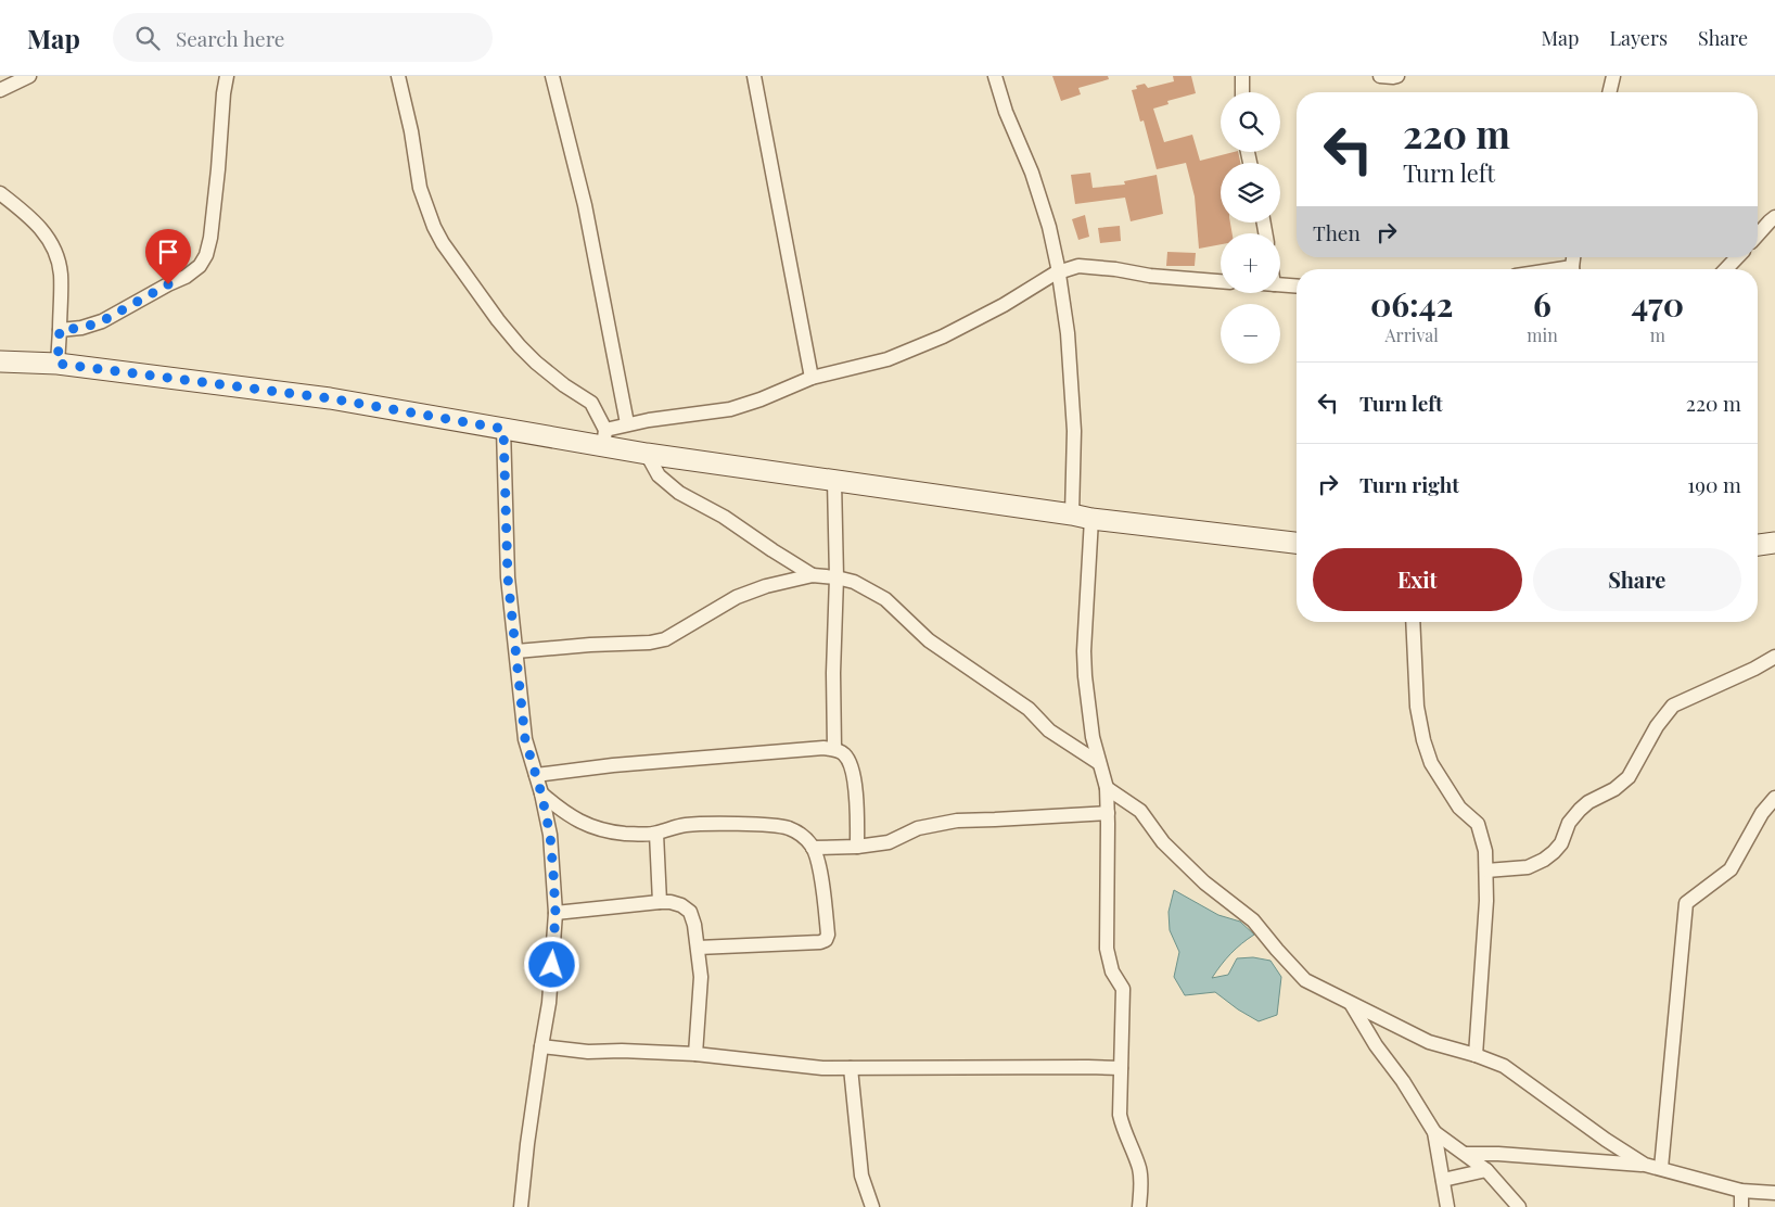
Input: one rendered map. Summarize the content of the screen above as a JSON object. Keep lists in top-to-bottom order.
{
  "page": {
    "header": "Map",
    "search": "Search here",
    "nav": ["Map", "Layers", "Share"],
    "map_buttons": ["+", "−"],
    "turn": ["220 m", "Turn left"],
    "then": "Then",
    "eta": [
      "06:42",
      "Arrival",
      "6",
      "min",
      "470",
      "m"
    ],
    "list": [
      {
        "name": "Turn left",
        "value": "220 m"
      },
      {
        "name": "Turn right",
        "value": "190 m"
      }
    ],
    "buttons": ["Exit", "Share"]
  }
}
